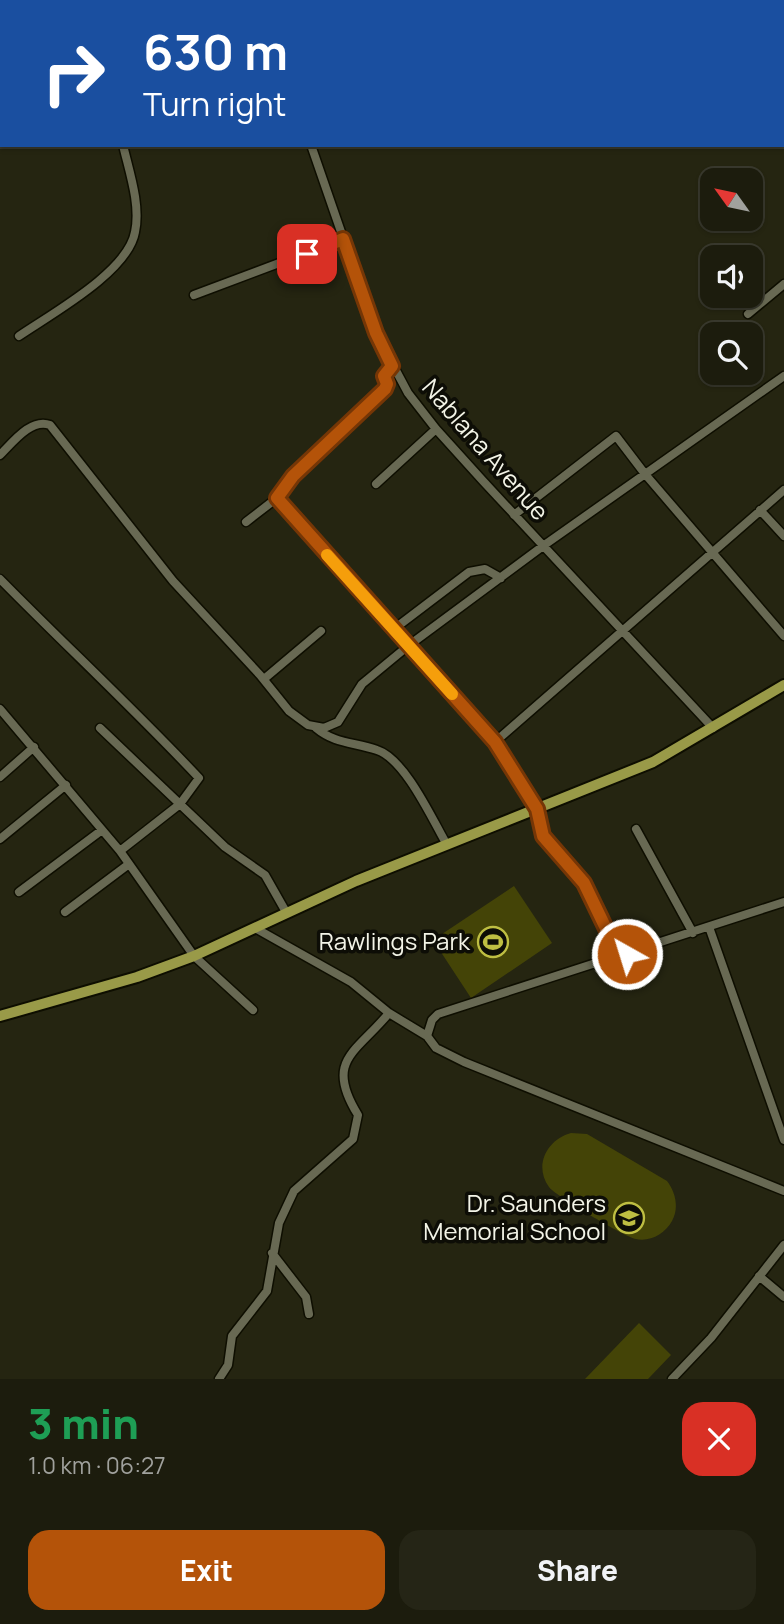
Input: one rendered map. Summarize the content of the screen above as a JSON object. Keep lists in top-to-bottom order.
{
  "streets": {
    "street": ["Nablana Avenue"]
  },
  "places": {
    "sports": ["Rawlings Park"],
    "school or university": ["Dr. Saunders Memorial School"]
  },
  "north": "top left",
  "page": {
    "turn": ["630 m", "Turn right"],
    "heading": ["3 min", "1.0 km · 06:27"],
    "buttons": ["Exit", "Share"]
  }
}
